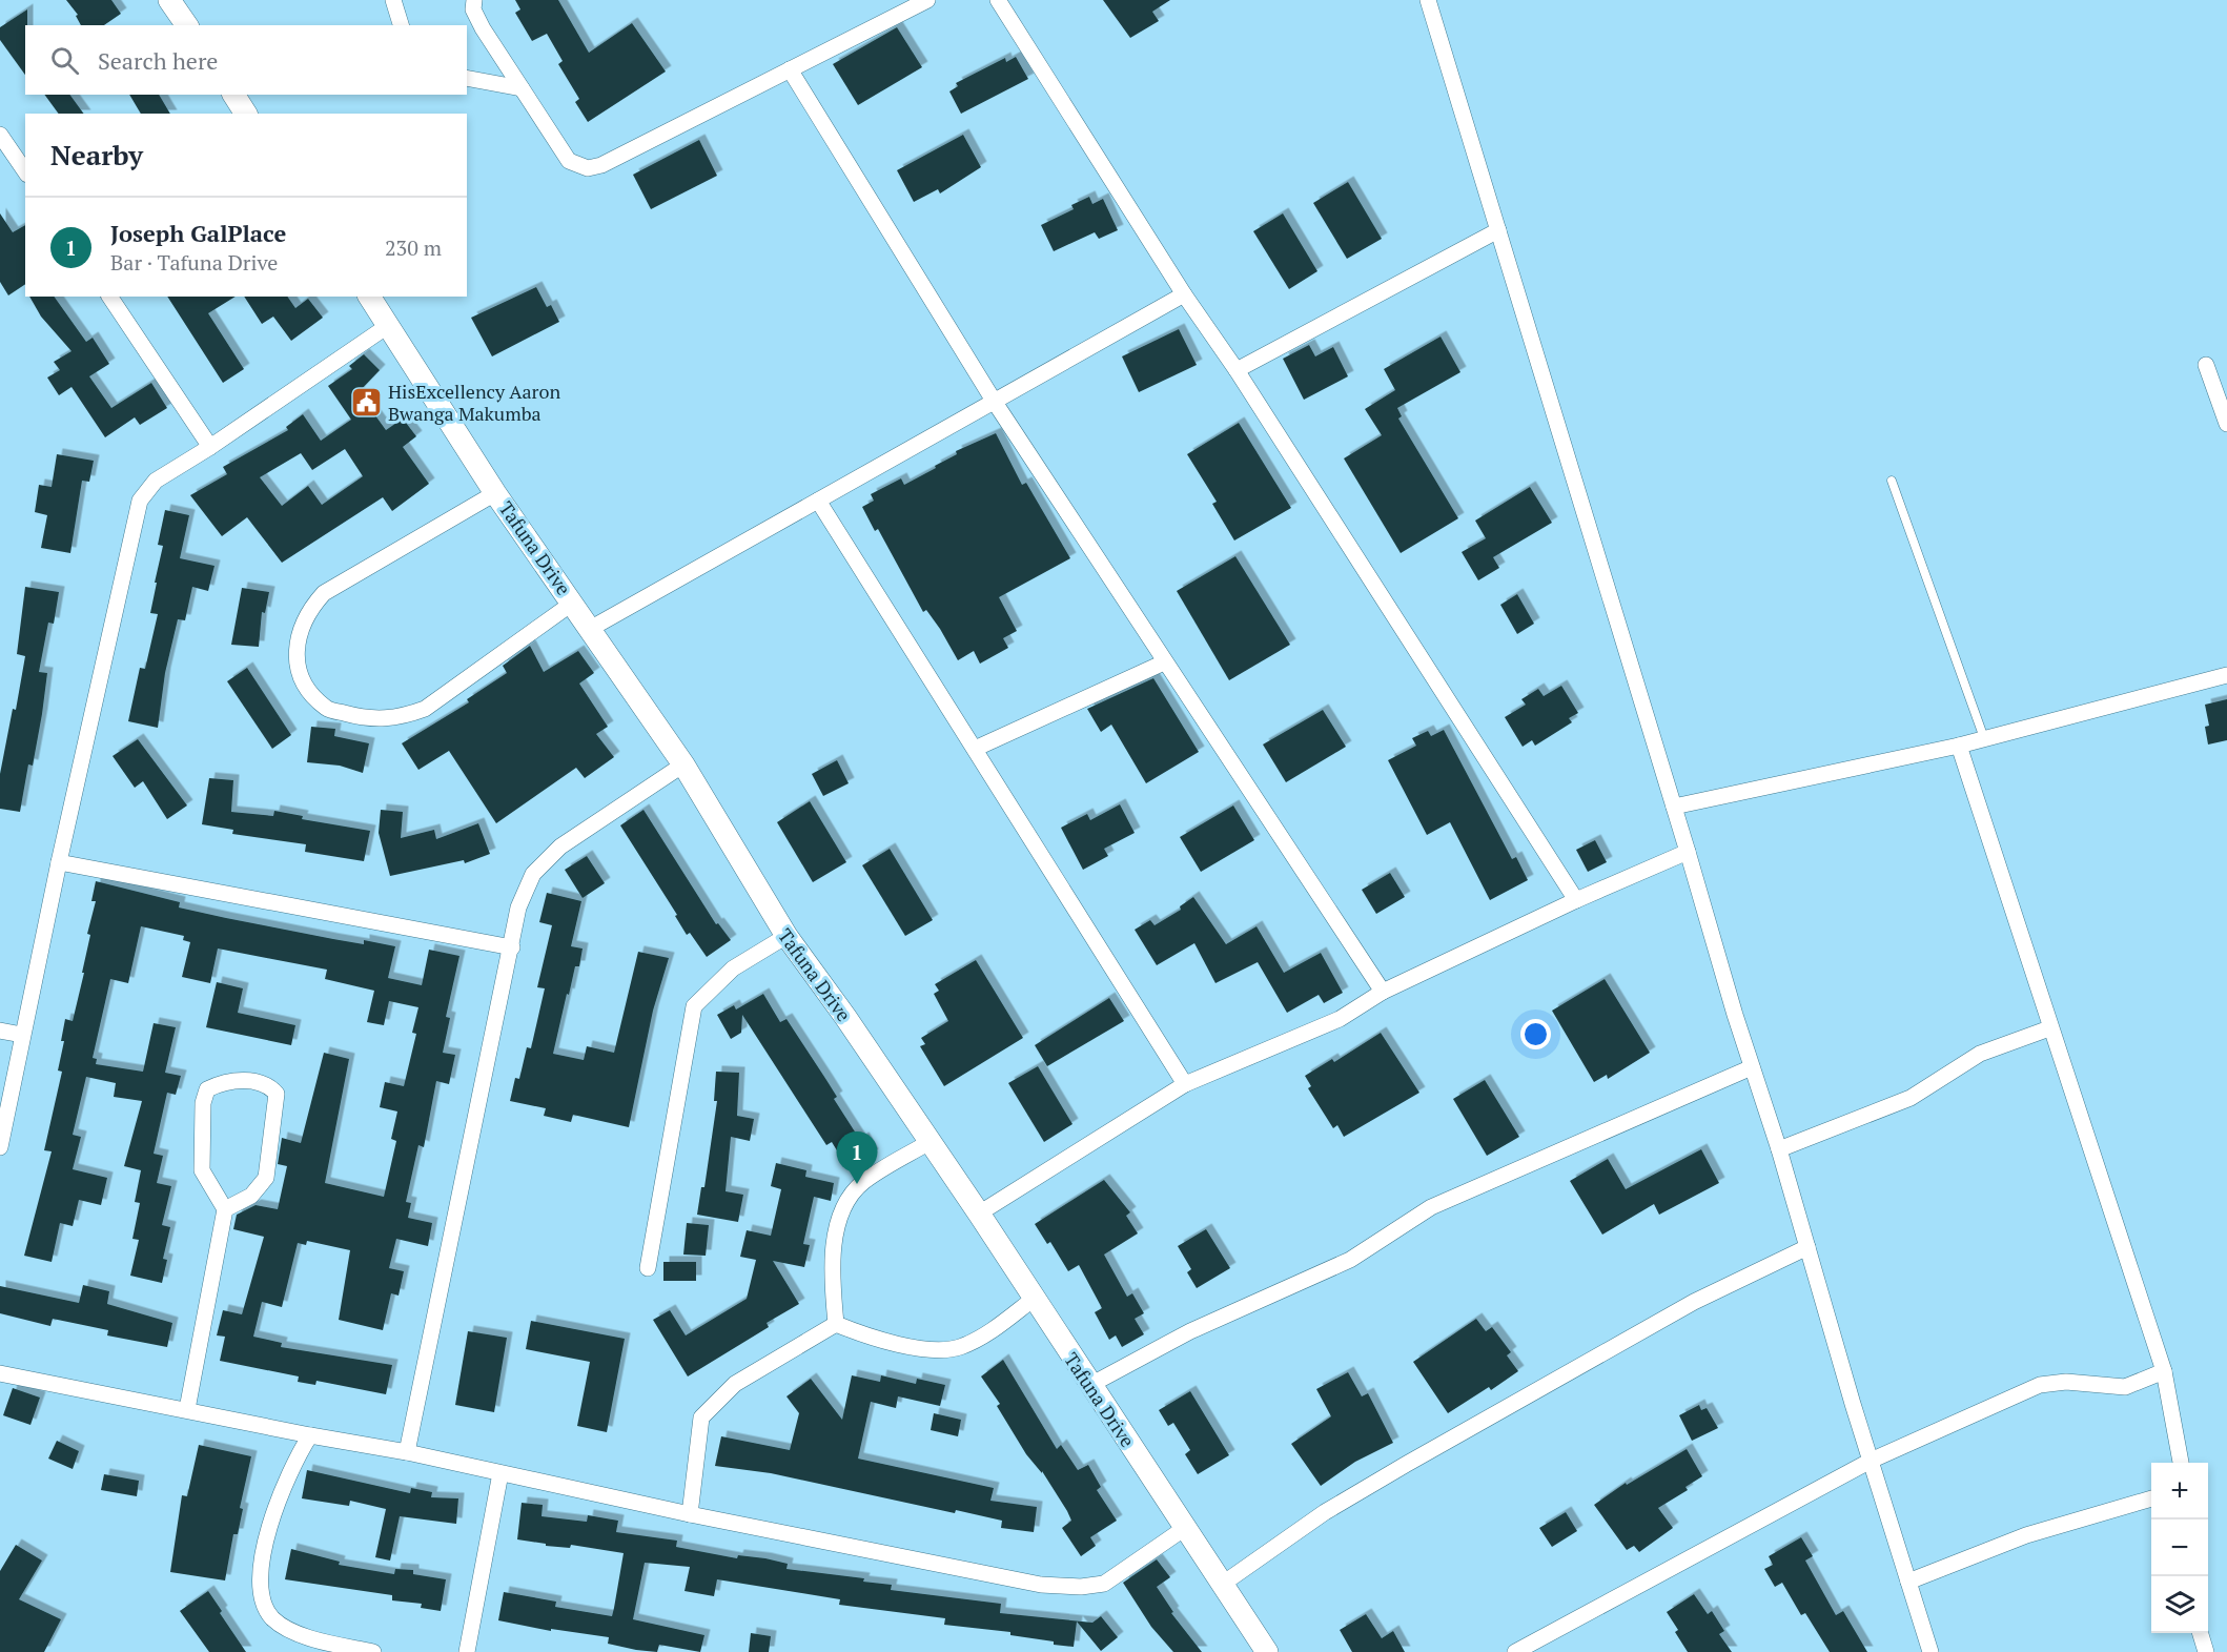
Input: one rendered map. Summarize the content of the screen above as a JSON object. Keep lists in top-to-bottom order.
{
  "streets": {
    "main road": ["Tafuna Drive"]
  },
  "places": {
    "public building": ["HisExcellency Aaron Bwanga Makumba"]
  },
  "page": {
    "search": "Search here",
    "heading": "Nearby",
    "list": [
      {
        "mark": "1",
        "name": "Joseph GalPlace",
        "note": "Bar · Tafuna Drive",
        "value": "230 m"
      }
    ],
    "pins": "1",
    "map_buttons": ["+", "−"]
  }
}
